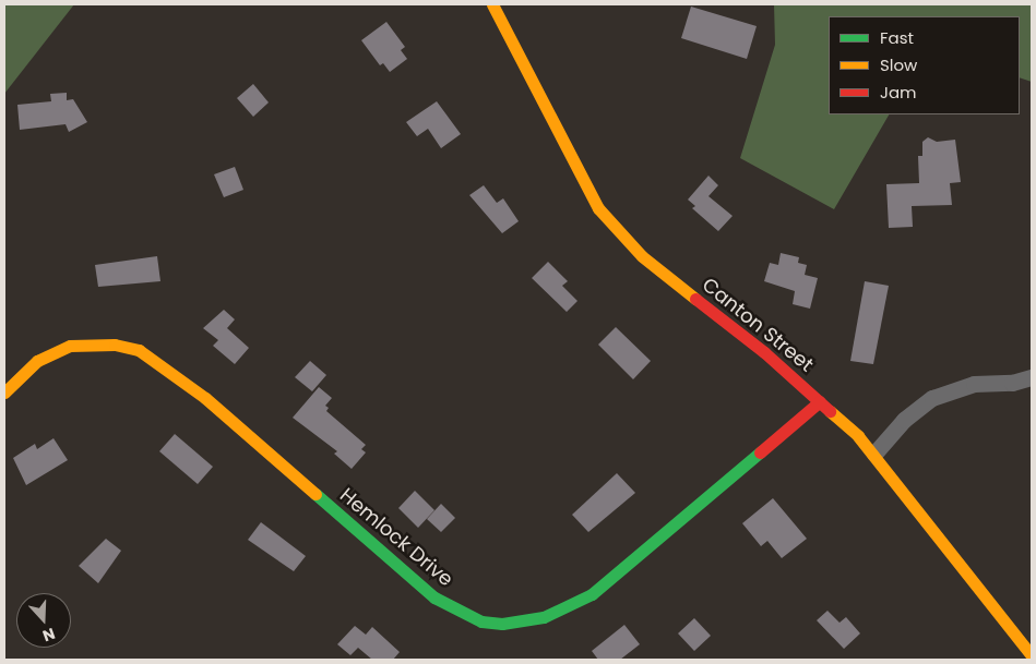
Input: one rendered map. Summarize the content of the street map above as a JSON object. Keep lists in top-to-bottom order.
{
  "streets": {
    "street": ["Canton Street", "Hemlock Drive"]
  },
  "crossings": [
    ["Canton Street", "Hemlock Drive"]
  ],
  "legend": ["Fast", "Slow", "Jam"],
  "north": "bottom"
}
